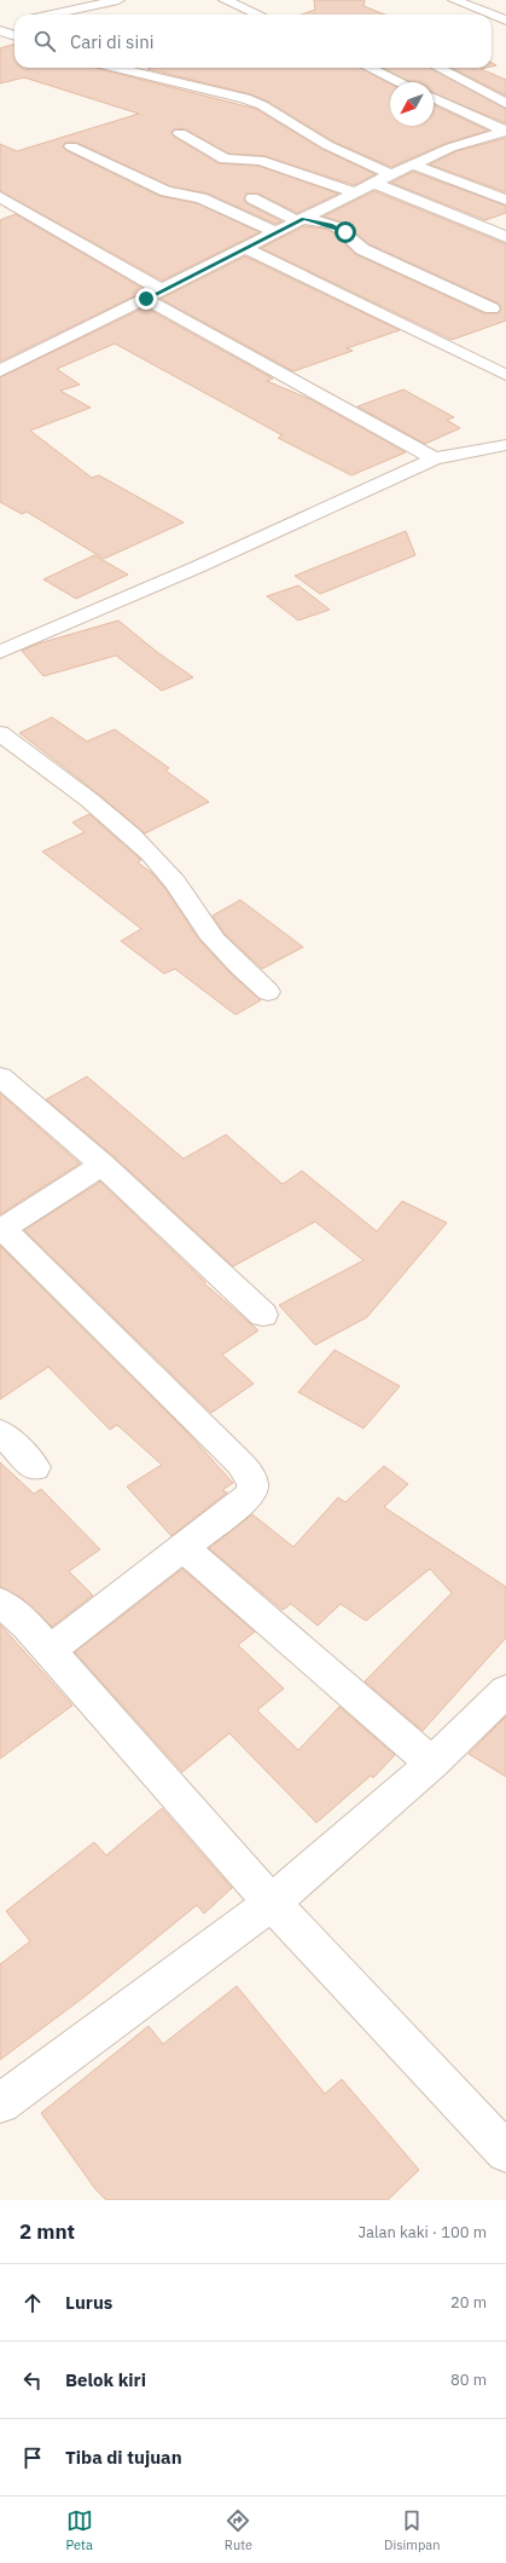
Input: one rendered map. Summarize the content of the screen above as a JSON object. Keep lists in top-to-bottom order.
{
  "north": "bottom left",
  "page": {
    "search": "Cari di sini",
    "heading": ["2 mnt", "Jalan kaki · 100 m"],
    "list": [
      ["Lurus", "20 m"],
      ["Belok kiri", "80 m"],
      "Tiba di tujuan"
    ],
    "nav": ["Peta", "Rute", "Disimpan"]
  }
}
